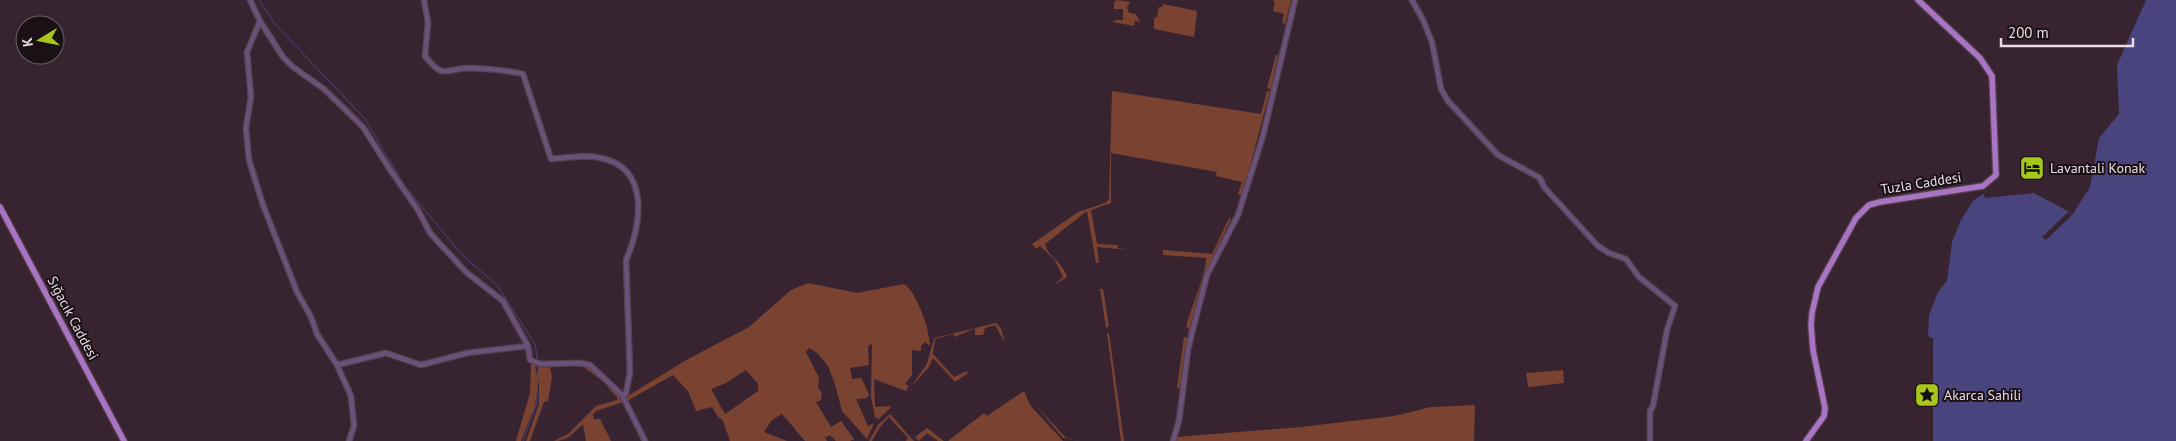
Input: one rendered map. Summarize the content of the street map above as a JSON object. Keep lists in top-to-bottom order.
{
  "streets": {
    "main road": ["Tuzla Caddesi", "Sığacık Caddesi"]
  },
  "places": {
    "hotel": ["Lavantali Konak"],
    "place": ["Akarca Sahili"]
  },
  "scale_bar": "200 m",
  "north": "left"
}
